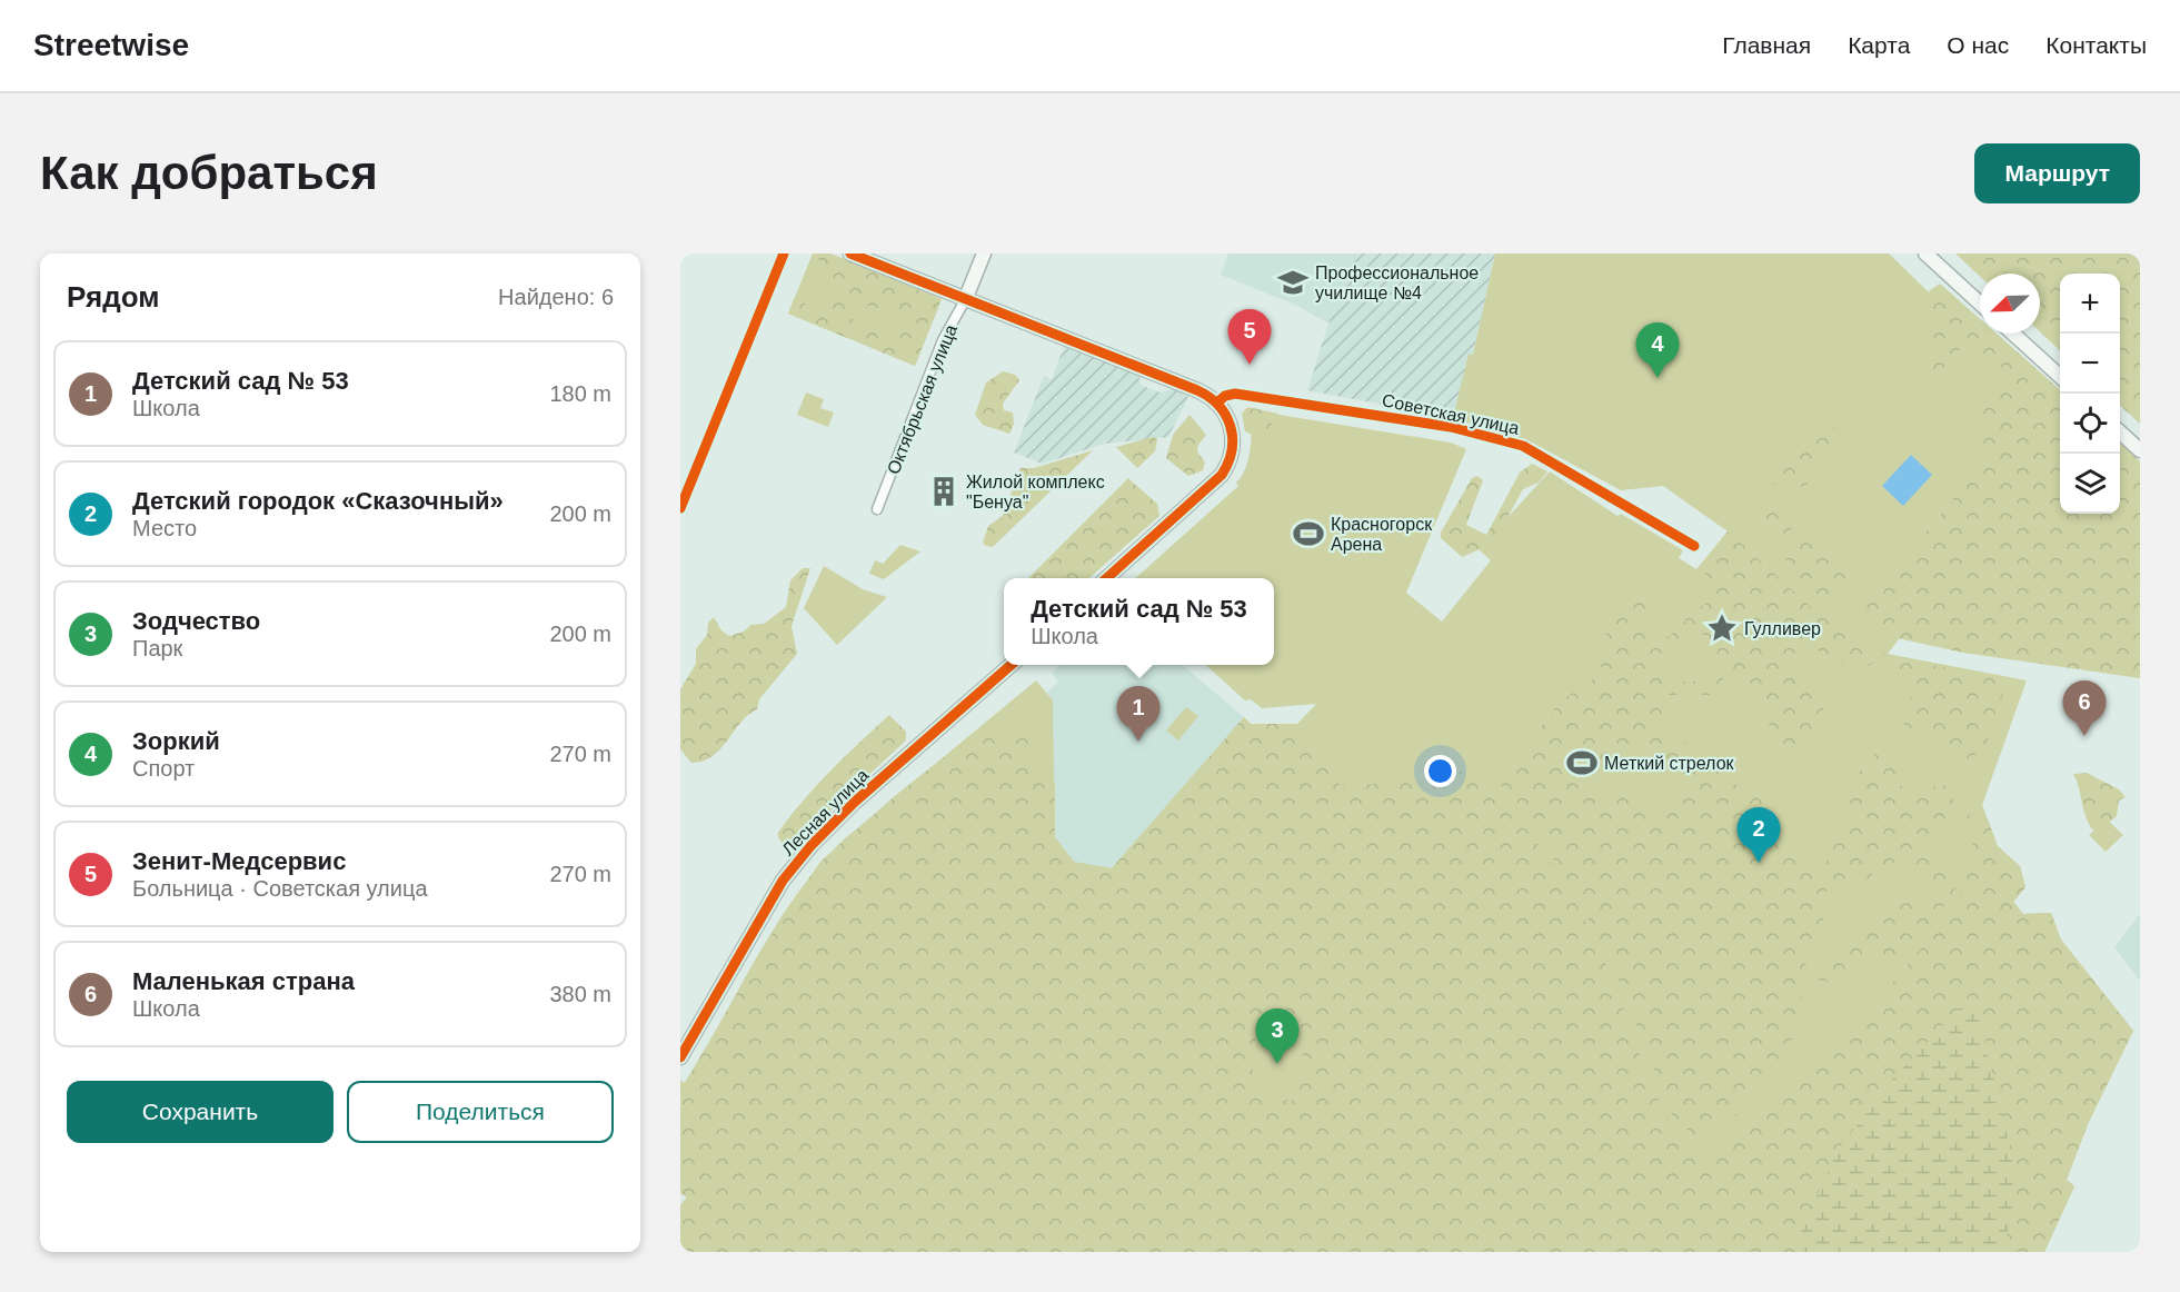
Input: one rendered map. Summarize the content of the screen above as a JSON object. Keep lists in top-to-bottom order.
{
  "streets": {
    "street": ["Октябрьская улица", "Советская улица", "Лесная улица"]
  },
  "places": {
    "school or university": ["Профессиональное училище №4"],
    "building": ["Жилой комплекс \"Бенуа\""],
    "sports": ["Красногорск Арена", "Меткий стрелок"],
    "place": ["Гулливер"]
  },
  "north": "bottom left",
  "page": {
    "header": "Streetwise",
    "nav": [
      "Главная",
      "Карта",
      "О нас",
      "Контакты"
    ],
    "buttons": [
      "Маршрут",
      ["Сохранить", "Поделиться"]
    ],
    "title": "Как добраться",
    "heading": ["Рядом", "Найдено: 6"],
    "map_buttons": ["+", "−"],
    "pins": [
      "5",
      "4",
      "6",
      "1",
      "2",
      "3"
    ],
    "list": [
      {
        "mark": "1",
        "name": "Детский сад № 53",
        "note": "Школа",
        "value": "180 m"
      },
      {
        "mark": "2",
        "name": "Детский городок «Сказочный»",
        "note": "Место",
        "value": "200 m"
      },
      {
        "mark": "3",
        "name": "Зодчество",
        "note": "Парк",
        "value": "200 m"
      },
      {
        "mark": "4",
        "name": "Зоркий",
        "note": "Спорт",
        "value": "270 m"
      },
      {
        "mark": "5",
        "name": "Зенит-Медсервис",
        "note": "Больница · Советская улица",
        "value": "270 m"
      },
      {
        "mark": "6",
        "name": "Маленькая страна",
        "note": "Школа",
        "value": "380 m"
      }
    ],
    "popup": ["Детский сад № 53", "Школа"]
  }
}
